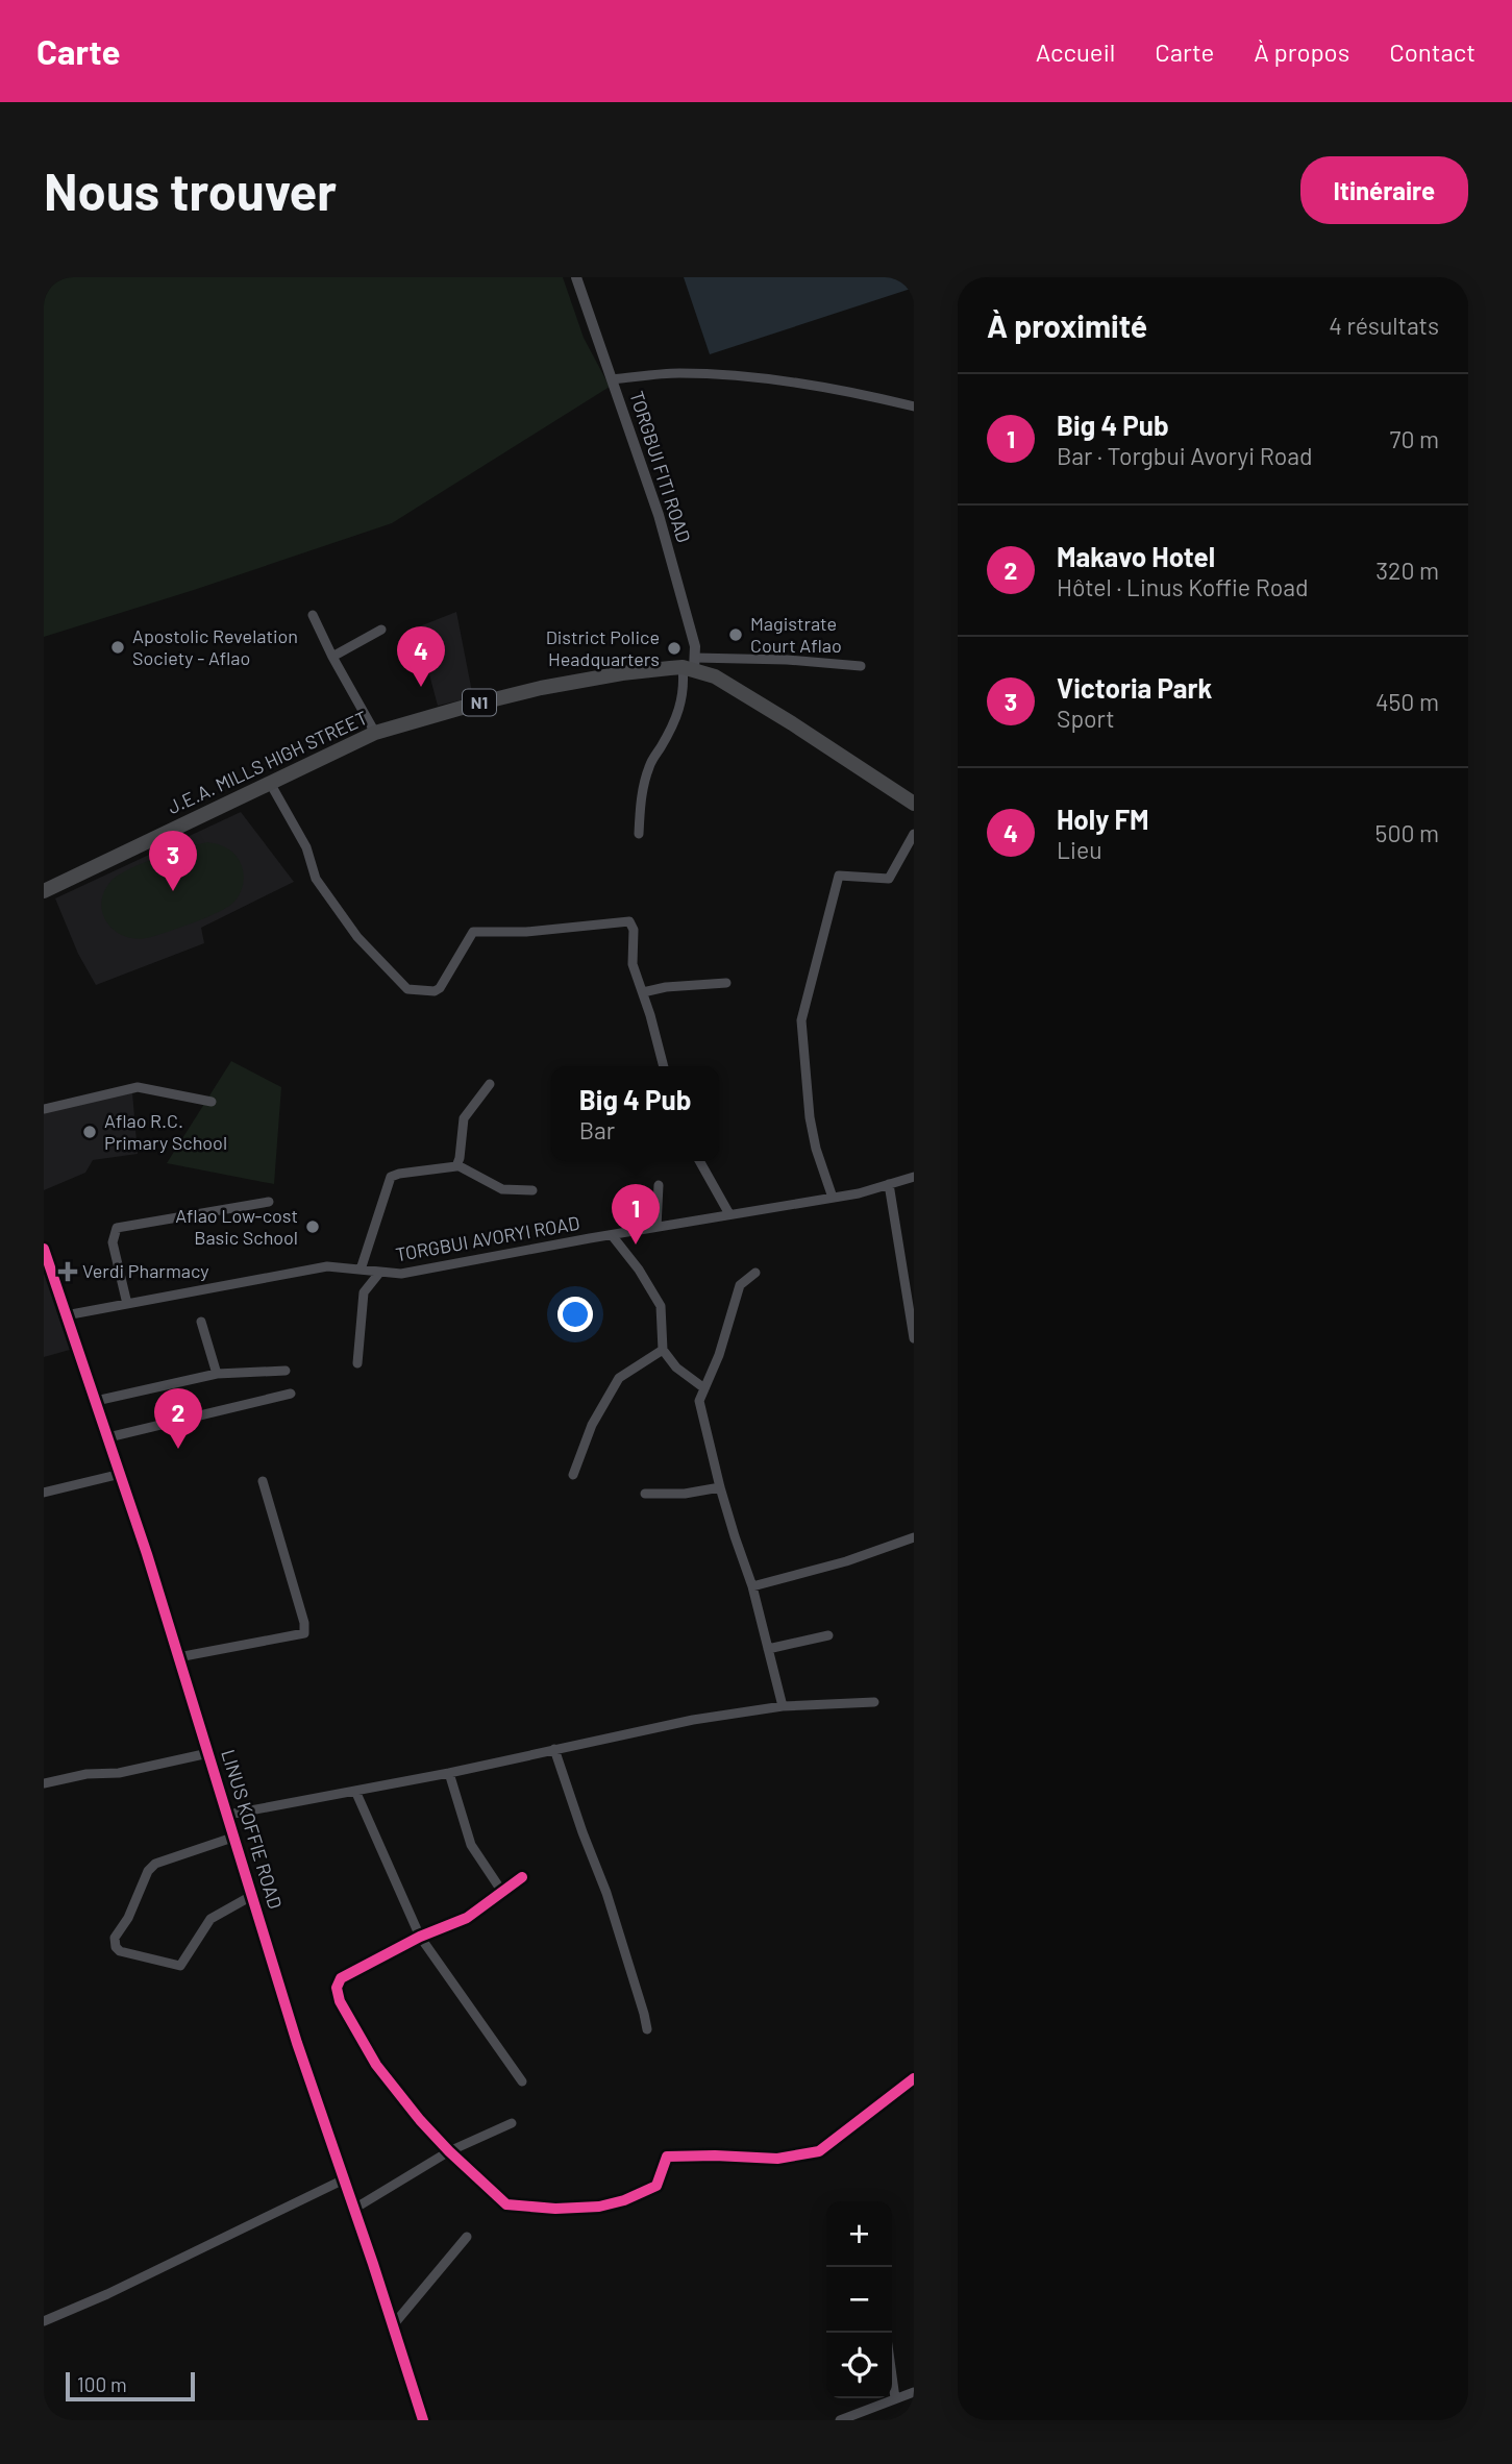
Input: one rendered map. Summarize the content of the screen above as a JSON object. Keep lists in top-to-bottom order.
{
  "streets": {
    "highway": ["N1", "J.E.A. MILLS HIGH STREET"],
    "street": ["TORGBUI FITI ROAD", "TORGBUI AVORYI ROAD", "LINUS KOFFIE ROAD"]
  },
  "crossings": [
    ["TORGBUI FITI ROAD", "J.E.A. MILLS HIGH STREET"],
    ["TORGBUI AVORYI ROAD", "LINUS KOFFIE ROAD"]
  ],
  "places": {
    "other": [
      "Magistrate Court Aflao",
      "Apostolic Revelation Society - Aflao",
      "District Police Headquarters",
      "Aflao R.C. Primary School",
      "Aflao Low-cost Basic School"
    ],
    "health": ["Verdi Pharmacy"]
  },
  "scale_bar": "100 m",
  "page": {
    "header": "Carte",
    "nav": [
      "Accueil",
      "Carte",
      "À propos",
      "Contact"
    ],
    "buttons": "Itinéraire",
    "title": "Nous trouver",
    "heading": ["À proximité", "4 résultats"],
    "list": [
      {
        "mark": "1",
        "name": "Big 4 Pub",
        "note": "Bar · Torgbui Avoryi Road",
        "value": "70 m"
      },
      {
        "mark": "2",
        "name": "Makavo Hotel",
        "note": "Hôtel · Linus Koffie Road",
        "value": "320 m"
      },
      {
        "mark": "3",
        "name": "Victoria Park",
        "note": "Sport",
        "value": "450 m"
      },
      {
        "mark": "4",
        "name": "Holy FM",
        "note": "Lieu",
        "value": "500 m"
      }
    ],
    "pins": [
      "4",
      "3",
      "1",
      "2"
    ],
    "popup": ["Big 4 Pub", "Bar"],
    "map_buttons": ["+", "−"],
    "scale": "100 m"
  }
}
